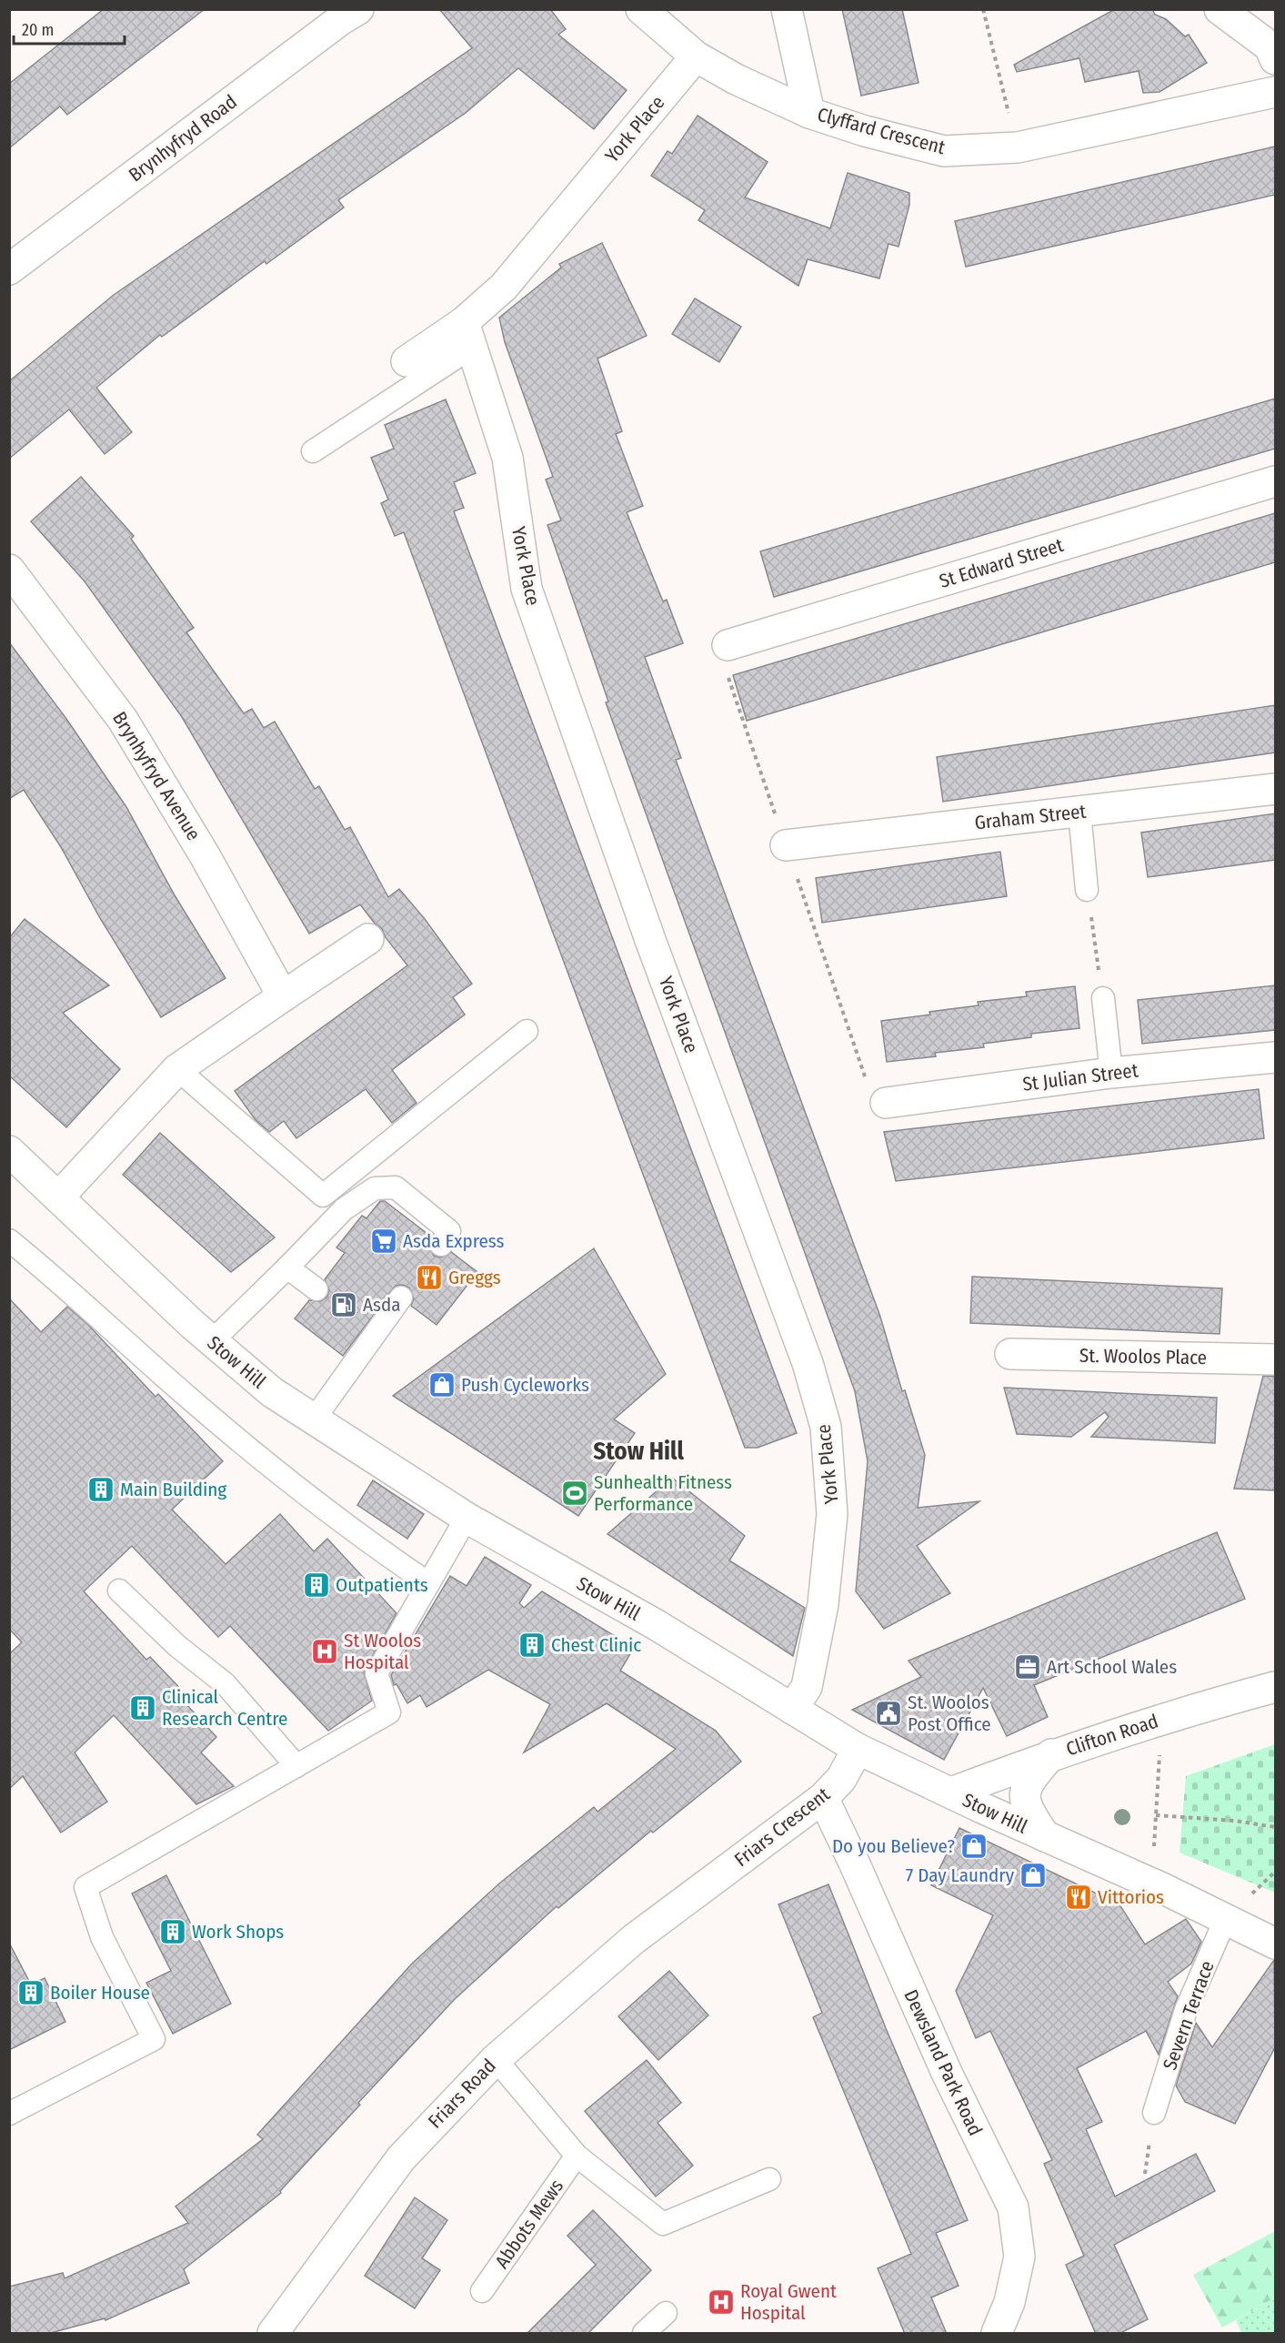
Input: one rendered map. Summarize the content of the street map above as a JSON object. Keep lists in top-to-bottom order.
{
  "streets": {
    "street": [
      "York Place",
      "Clyffard Crescent",
      "Brynhyfryd Road",
      "St Edward Street",
      "Brynhyfryd Avenue",
      "Graham Street",
      "St Julian Street",
      "St. Woolos Place",
      "Stow Hill",
      "Clifton Road",
      "Friars Crescent",
      "Dewsland Park Road",
      "Friars Road"
    ],
    "lane": ["Severn Terrace", "Abbots Mews"]
  },
  "crossings": [
    ["York Place", "Clyffard Crescent"],
    ["York Place", "Stow Hill"],
    ["Stow Hill", "Clifton Road"],
    ["Stow Hill", "Friars Crescent"],
    ["Stow Hill", "Severn Terrace"],
    ["Friars Crescent", "Dewsland Park Road"],
    ["Friars Crescent", "Friars Road"]
  ],
  "districts": ["Stow Hill"],
  "places": {
    "supermarket": ["Asda Express"],
    "restaurant": ["Greggs", "Vittorios"],
    "fuel station": ["Asda"],
    "shop": ["Push Cycleworks", "Do you Believe?", "7 Day Laundry"],
    "building": [
      "Main Building",
      "Outpatients",
      "Chest Clinic",
      "Clinical Research Centre",
      "Work Shops",
      "Boiler House"
    ],
    "sports": ["Sunhealth Fitness Performance"],
    "hospital": ["St Woolos Hospital", "Royal Gwent Hospital"],
    "office": ["Art School Wales"],
    "public building": ["St. Woolos Post Office"]
  },
  "scale_bar": "20 m"
}
